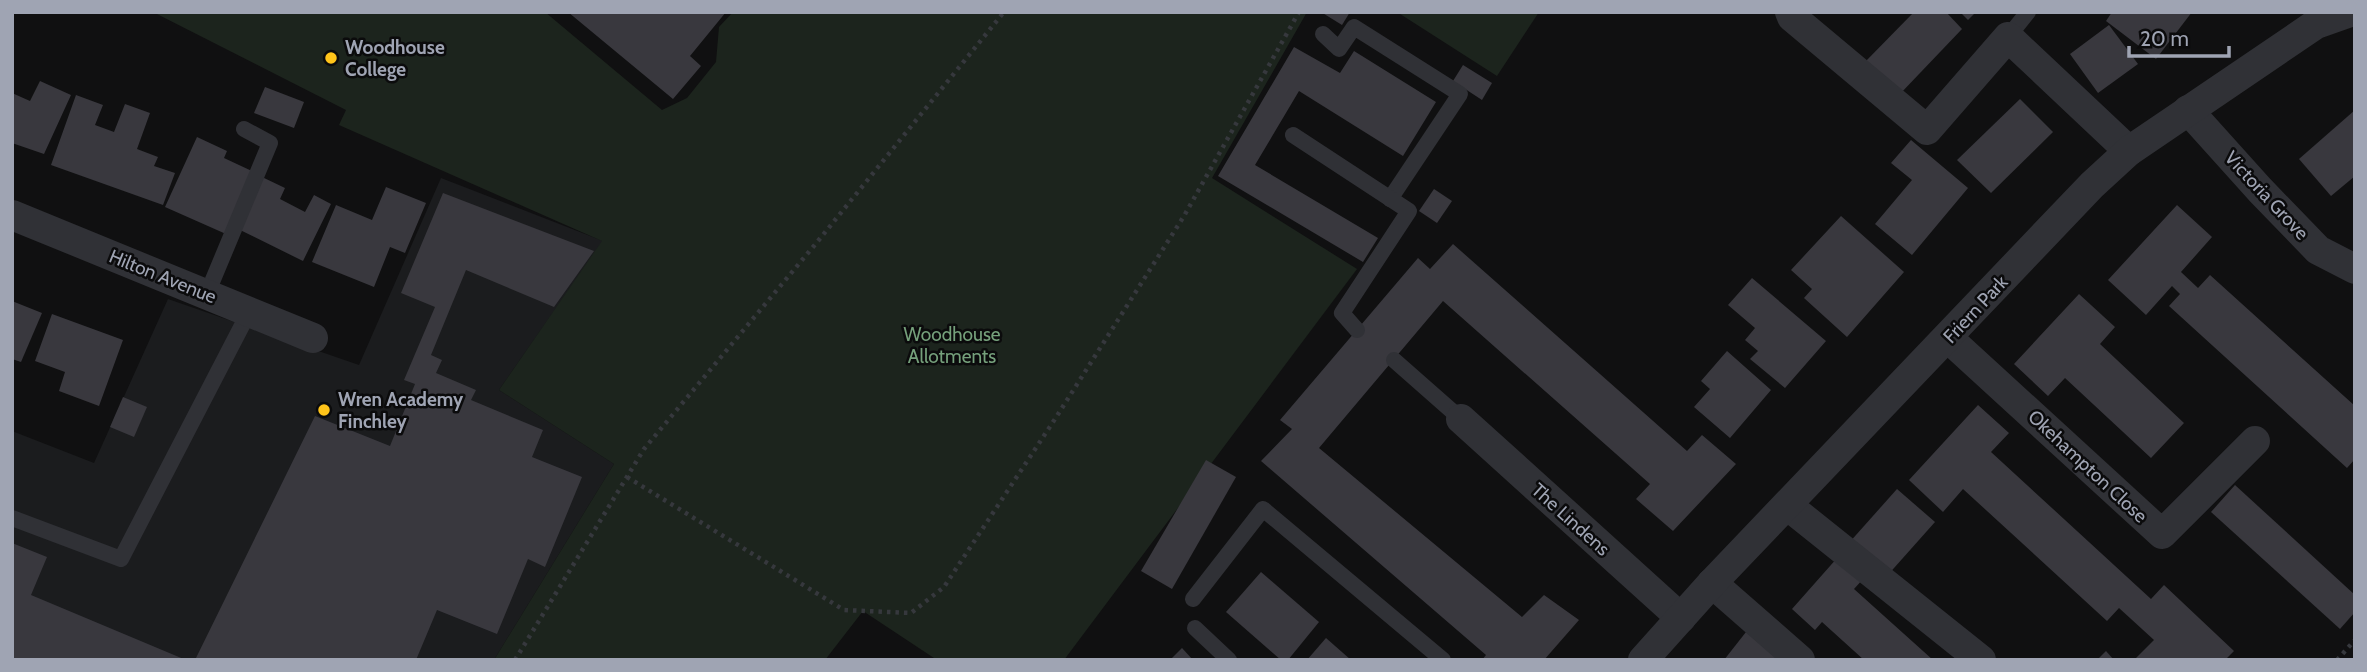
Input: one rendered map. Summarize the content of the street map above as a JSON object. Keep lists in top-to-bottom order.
{
  "streets": {
    "street": [
      "Victoria Grove",
      "Hilton Avenue",
      "Friern Park",
      "Okehampton Close",
      "The Lindens"
    ]
  },
  "crossings": [
    ["Victoria Grove", "Friern Park"],
    ["Friern Park", "Okehampton Close"],
    ["Friern Park", "The Lindens"]
  ],
  "parks": ["Woodhouse Allotments"],
  "places": ["Woodhouse College", "Wren Academy Finchley"],
  "scale_bar": "20 m"
}
